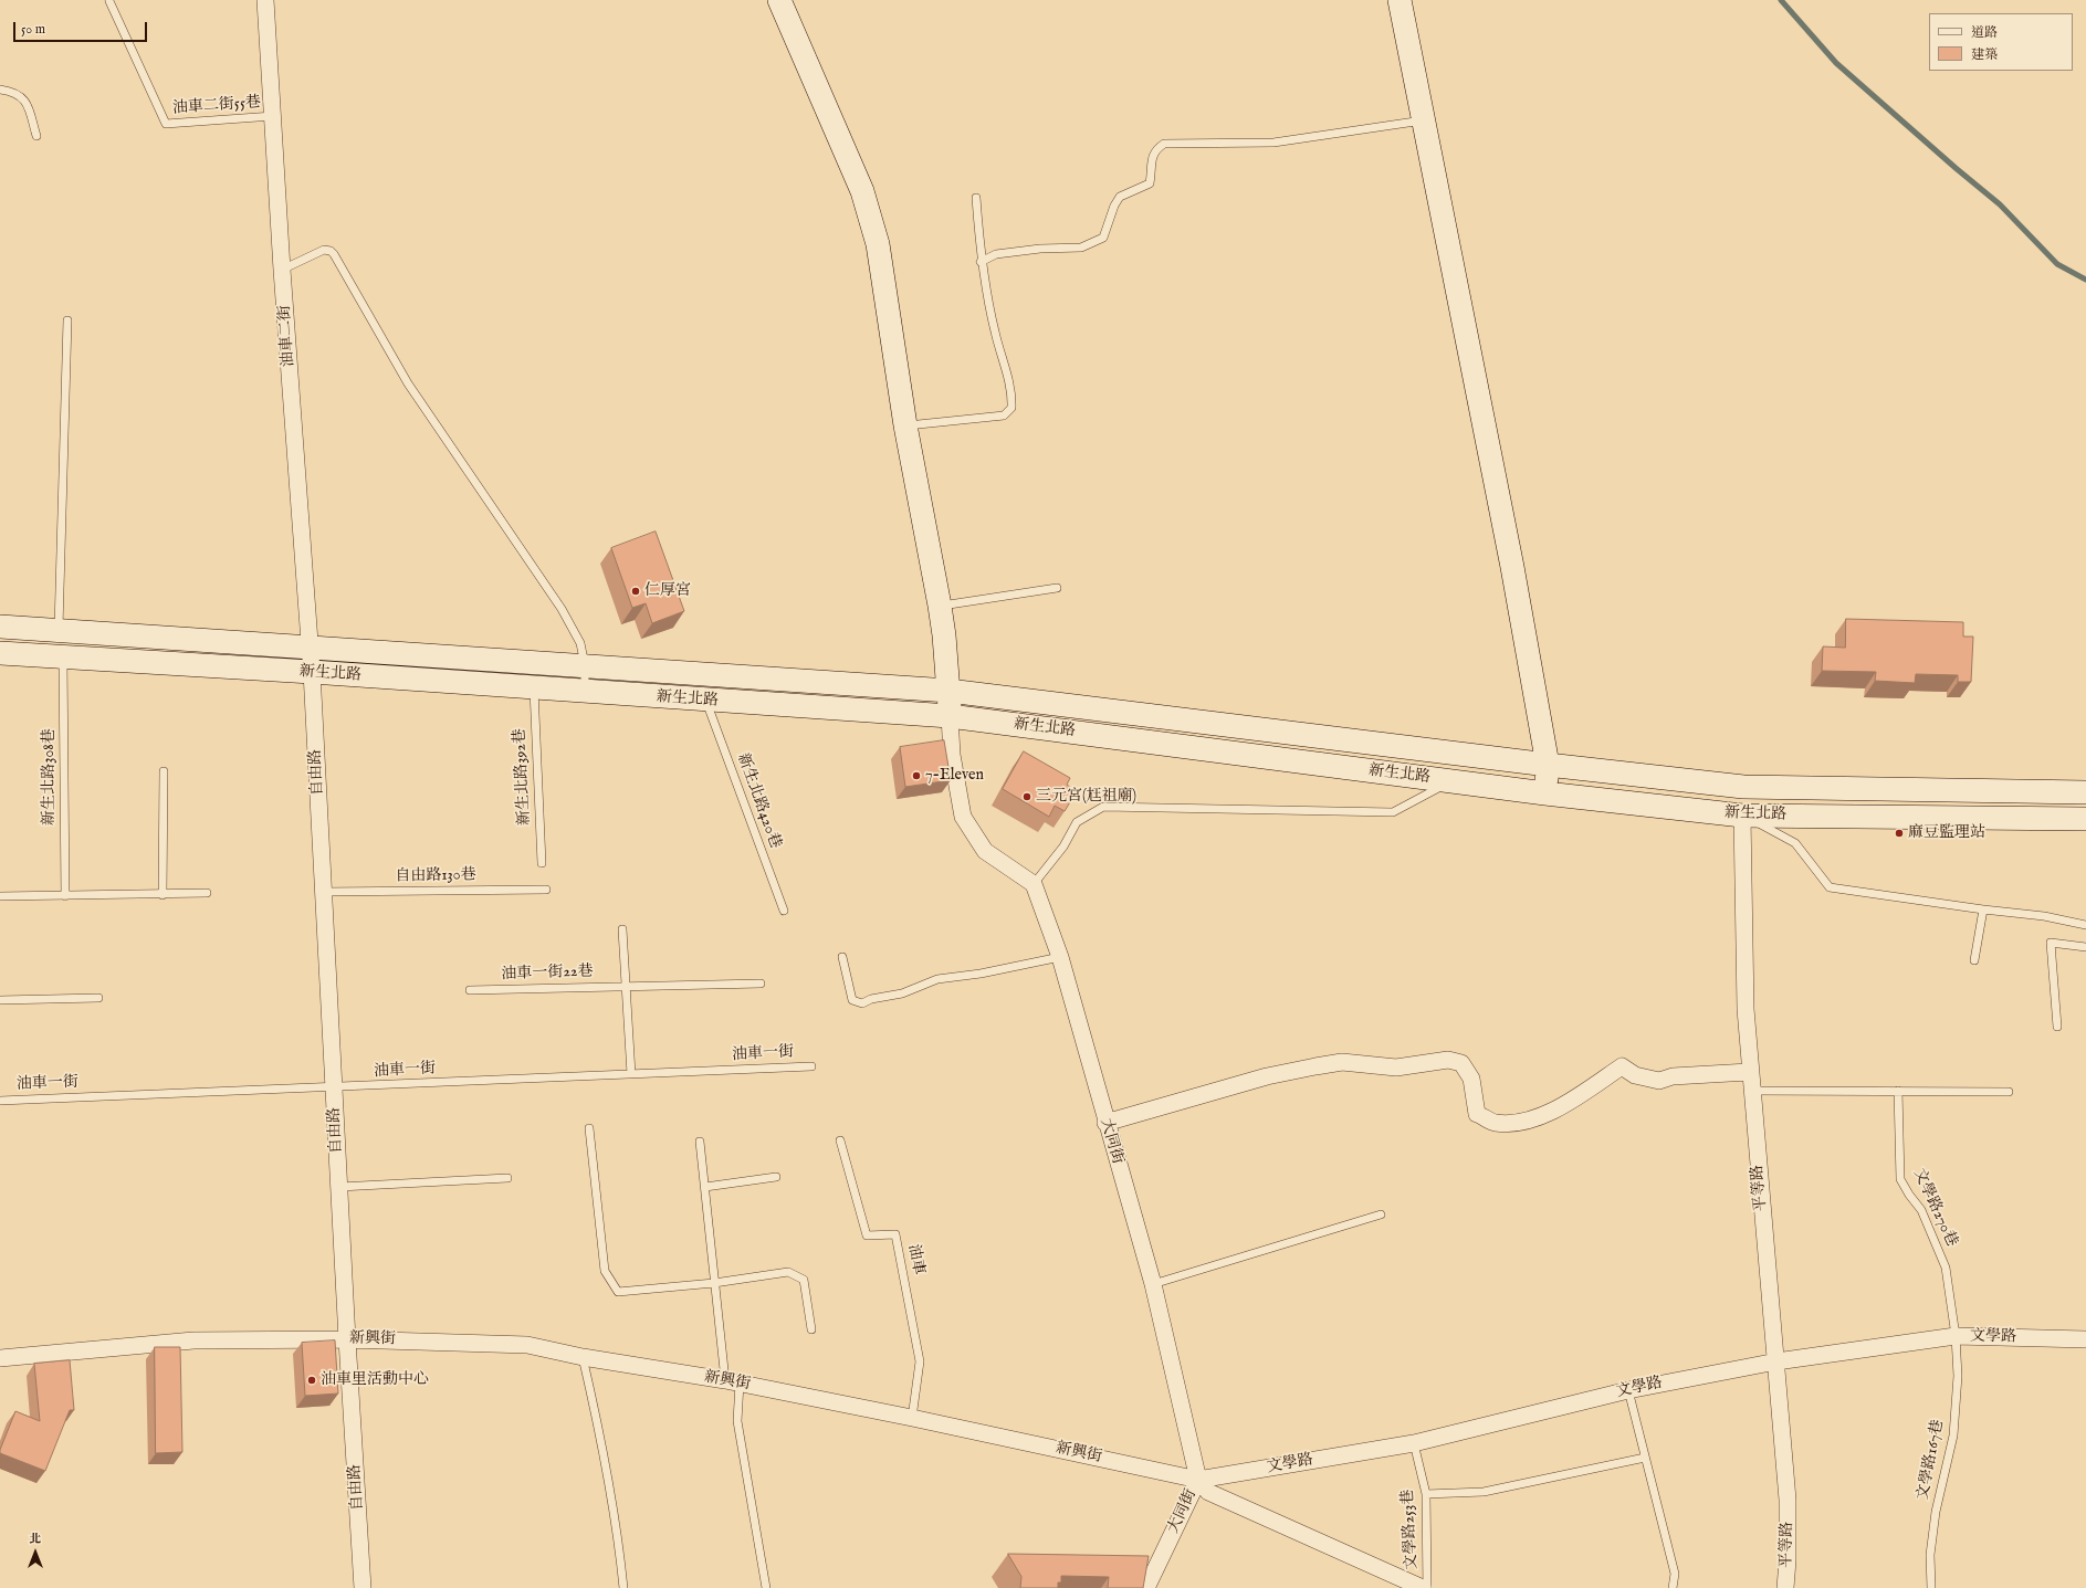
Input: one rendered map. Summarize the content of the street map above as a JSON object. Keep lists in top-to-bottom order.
{
  "streets": {
    "main road": ["新生北路", "平等路"],
    "street": [
      "油車二街",
      "自由路",
      "大同街",
      "文學路",
      "新興街"
    ],
    "lane": [
      "油車二街55巷",
      "新生北路308巷",
      "新生北路392巷",
      "新生北路420巷",
      "自由路130巷",
      "油車一街22巷",
      "油車一街",
      "文學路270巷",
      "油車",
      "文學路167巷",
      "文學路253巷"
    ]
  },
  "crossings": [
    ["油車二街55巷", "油車二街"],
    ["油車二街", "新生北路"],
    ["油車二街", "自由路"],
    ["新生北路", "自由路"],
    ["新生北路", "新生北路308巷"],
    ["新生北路", "新生北路392巷"],
    ["新生北路", "新生北路420巷"],
    ["新生北路", "平等路"],
    ["自由路", "自由路130巷"],
    ["自由路", "油車一街"],
    ["自由路", "新興街"],
    ["大同街", "文學路"],
    ["大同街", "新興街"],
    ["平等路", "文學路"],
    ["文學路270巷", "文學路"],
    ["文學路270巷", "文學路167巷"],
    ["油車", "新興街"],
    ["文學路", "新興街"],
    ["文學路", "文學路167巷"],
    ["文學路", "文學路253巷"]
  ],
  "places": [
    "仁厚宮",
    "7-Eleven",
    "三元宮(尪祖廟)",
    "麻豆監理站",
    "油車里活動中心"
  ],
  "legend": ["道路", "建築"],
  "scale_bar": "50 m",
  "north": "top"
}
